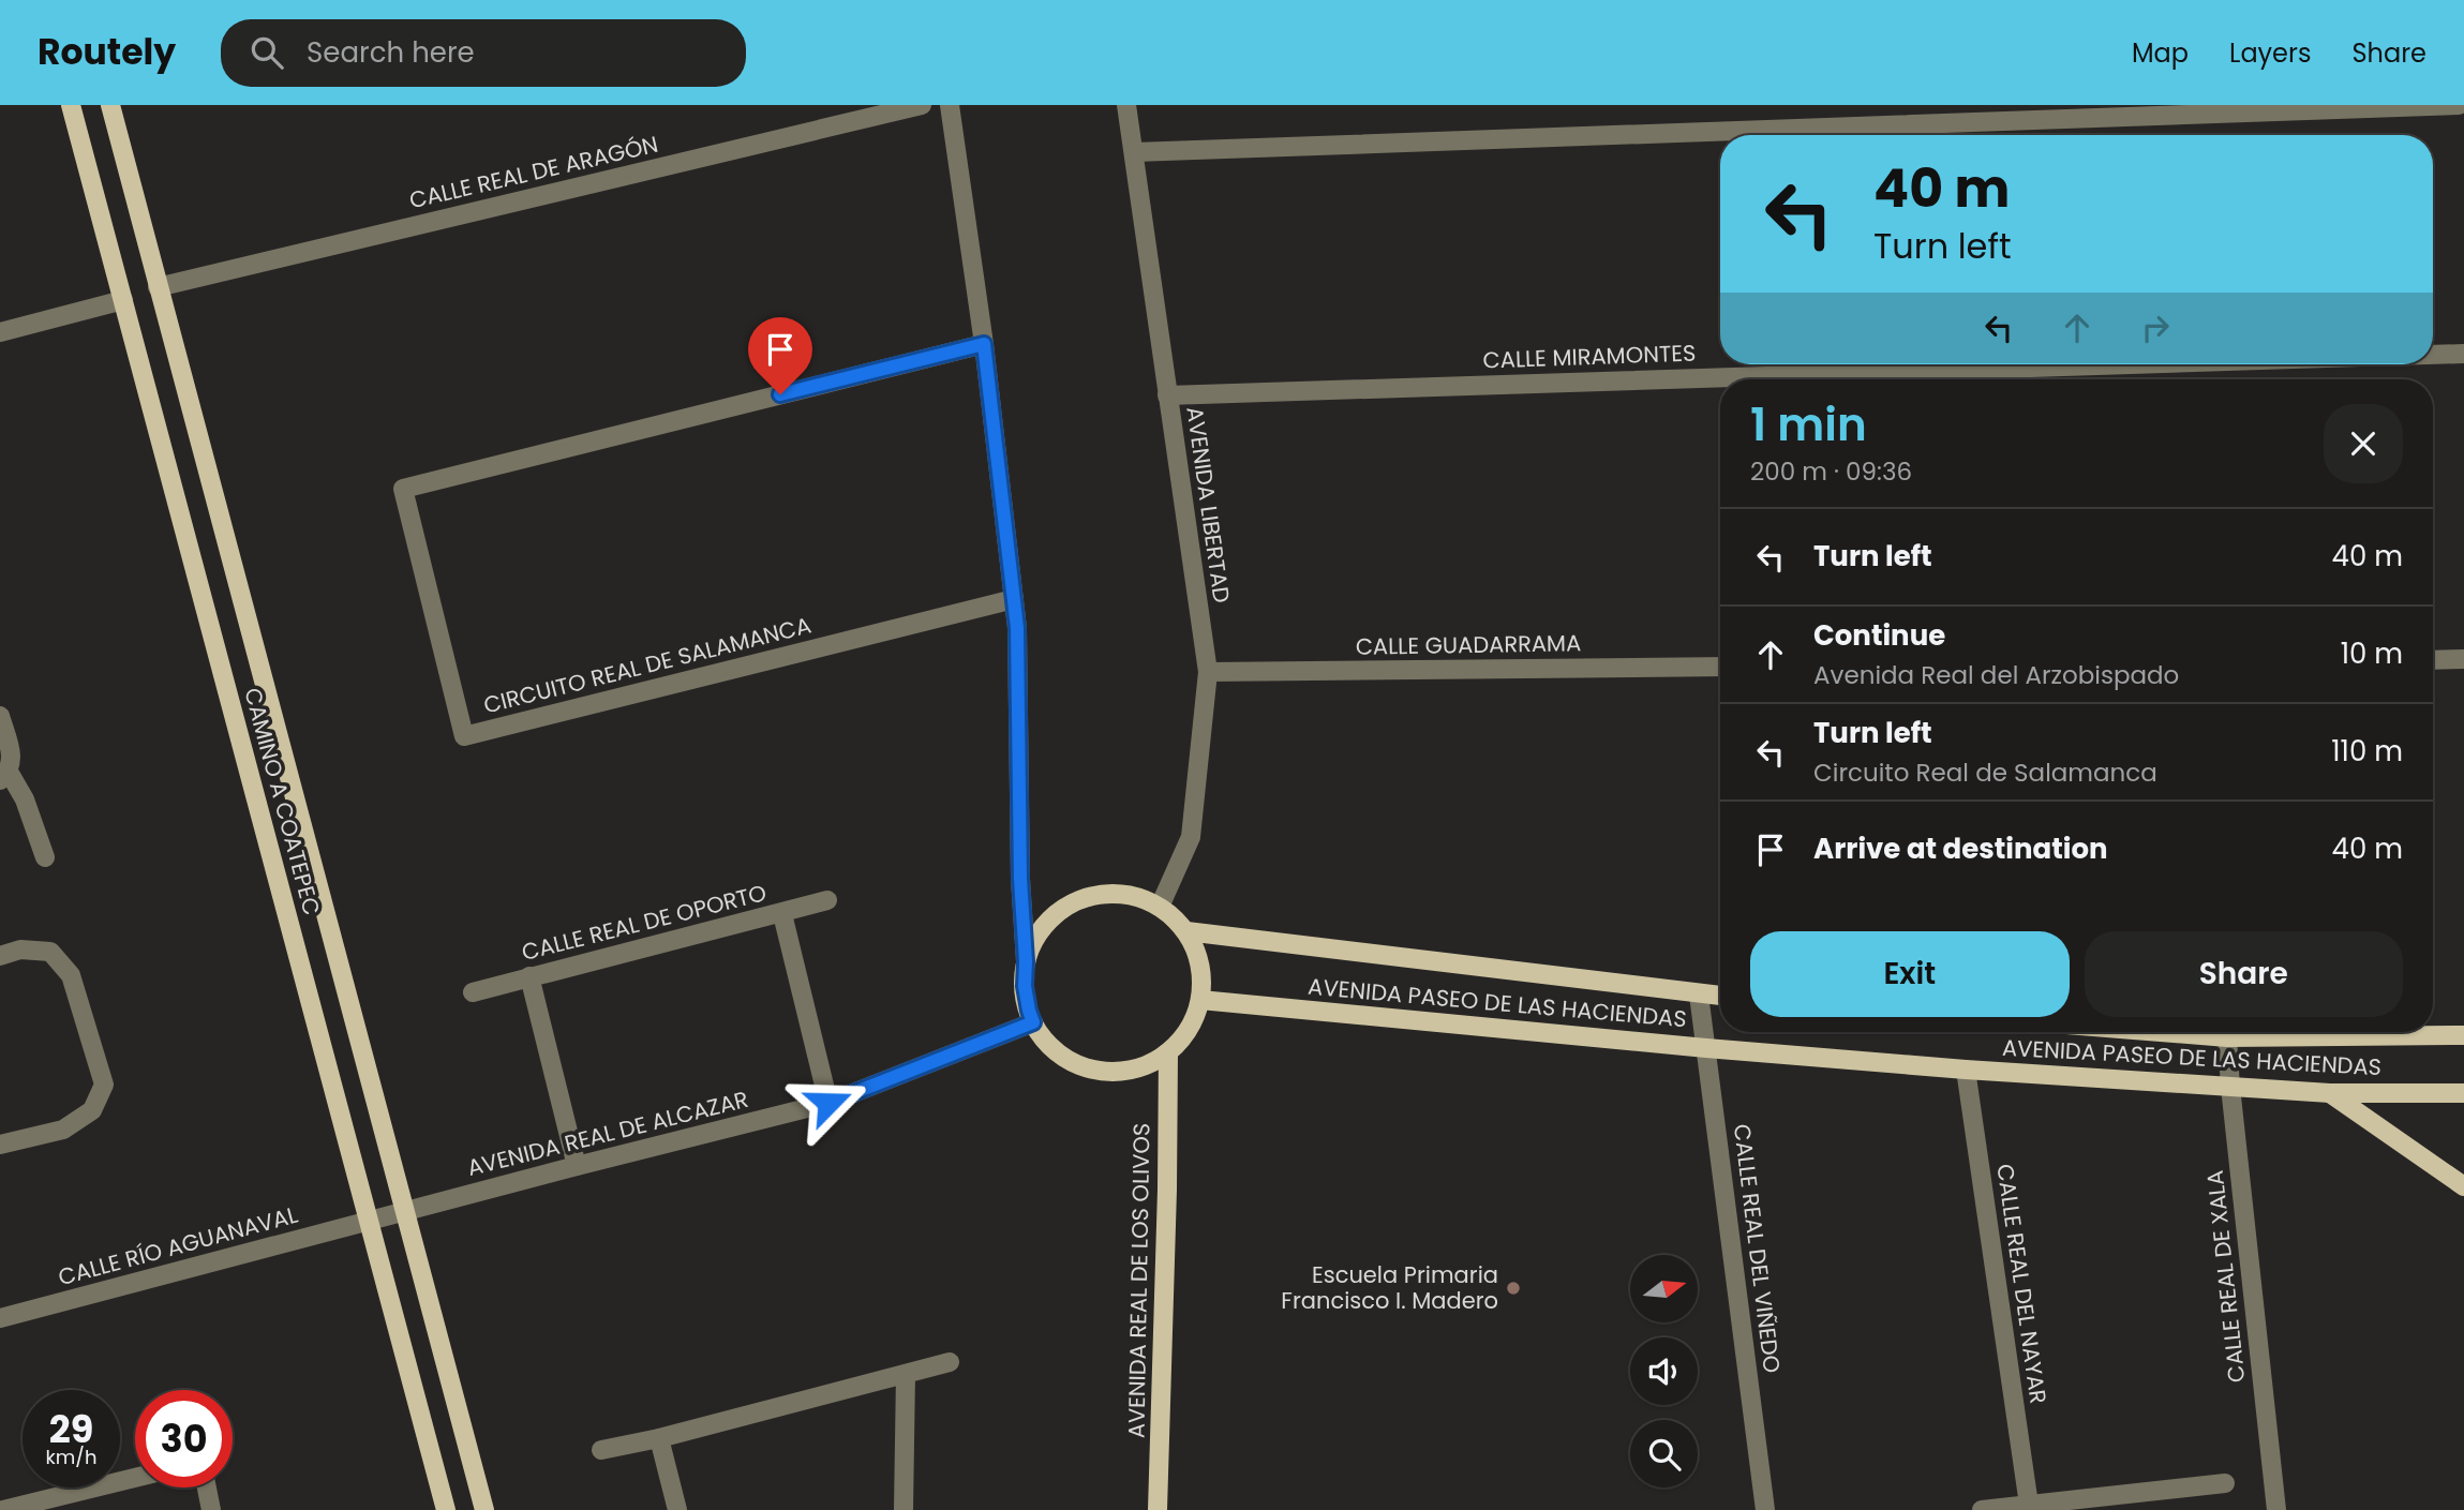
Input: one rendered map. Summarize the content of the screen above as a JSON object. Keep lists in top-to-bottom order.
{
  "streets": {
    "main road": ["CAMINO A COATEPEC", "AVENIDA PASEO DE LAS HACIENDAS", "AVENIDA REAL DE LOS OLIVOS"],
    "street": [
      "CALLE REAL DE ARAGÓN",
      "CALLE MIRAMONTES",
      "AVENIDA LIBERTAD",
      "CALLE GUADARRAMA",
      "CIRCUITO REAL DE SALAMANCA",
      "CALLE REAL DE OPORTO",
      "AVENIDA REAL DE ALCAZAR",
      "CALLE RÍO AGUANAVAL",
      "CALLE REAL DEL VIÑEDO",
      "CALLE REAL DE XALA",
      "CALLE REAL DEL NAYAR"
    ]
  },
  "crossings": [
    ["CALLE REAL DE ARAGÓN", "CAMINO A COATEPEC"],
    ["CALLE MIRAMONTES", "AVENIDA LIBERTAD"],
    ["AVENIDA LIBERTAD", "CALLE GUADARRAMA"],
    ["AVENIDA LIBERTAD", "AVENIDA PASEO DE LAS HACIENDAS"],
    ["AVENIDA LIBERTAD", "AVENIDA REAL DE ALCAZAR"],
    ["AVENIDA LIBERTAD", "AVENIDA REAL DE LOS OLIVOS"],
    ["CAMINO A COATEPEC", "AVENIDA REAL DE ALCAZAR"],
    ["CAMINO A COATEPEC", "CALLE RÍO AGUANAVAL"],
    ["AVENIDA PASEO DE LAS HACIENDAS", "AVENIDA REAL DE ALCAZAR"],
    ["AVENIDA PASEO DE LAS HACIENDAS", "CALLE REAL DEL VIÑEDO"],
    ["AVENIDA PASEO DE LAS HACIENDAS", "CALLE REAL DE XALA"],
    ["AVENIDA PASEO DE LAS HACIENDAS", "AVENIDA REAL DE LOS OLIVOS"],
    ["AVENIDA PASEO DE LAS HACIENDAS", "CALLE REAL DEL NAYAR"],
    ["AVENIDA REAL DE ALCAZAR", "CALLE RÍO AGUANAVAL"],
    ["AVENIDA REAL DE ALCAZAR", "AVENIDA REAL DE LOS OLIVOS"]
  ],
  "places": ["Escuela Primaria Francisco I. Madero"],
  "north": "right",
  "page": {
    "header": "Routely",
    "search": "Search here",
    "nav": ["Map", "Layers", "Share"],
    "turn": ["40 m", "Turn left"],
    "heading": ["1 min", "200 m · 09:36"],
    "list": [
      {
        "name": "Turn left",
        "value": "40 m"
      },
      {
        "name": "Continue",
        "note": "Avenida Real del Arzobispado",
        "value": "10 m"
      },
      {
        "name": "Turn left",
        "note": "Circuito Real de Salamanca",
        "value": "110 m"
      },
      {
        "name": "Arrive at destination",
        "value": "40 m"
      }
    ],
    "buttons": ["Exit", "Share"],
    "speed": "29 km/h",
    "limit": "30"
  }
}
